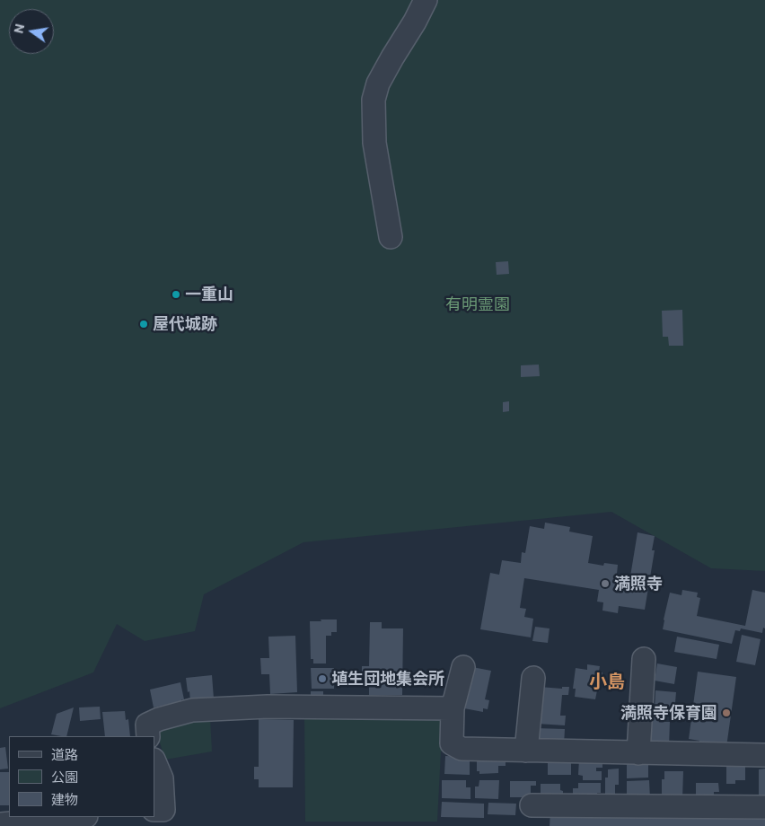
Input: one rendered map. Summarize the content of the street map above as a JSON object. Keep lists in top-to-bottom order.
{
  "districts": ["小島"],
  "parks": ["有明霊園"],
  "places": [
    "一重山",
    "屋代城跡",
    "満照寺",
    "埴生団地集会所",
    "満照寺保育園"
  ],
  "legend": ["道路", "公園", "建物"],
  "north": "left"
}
